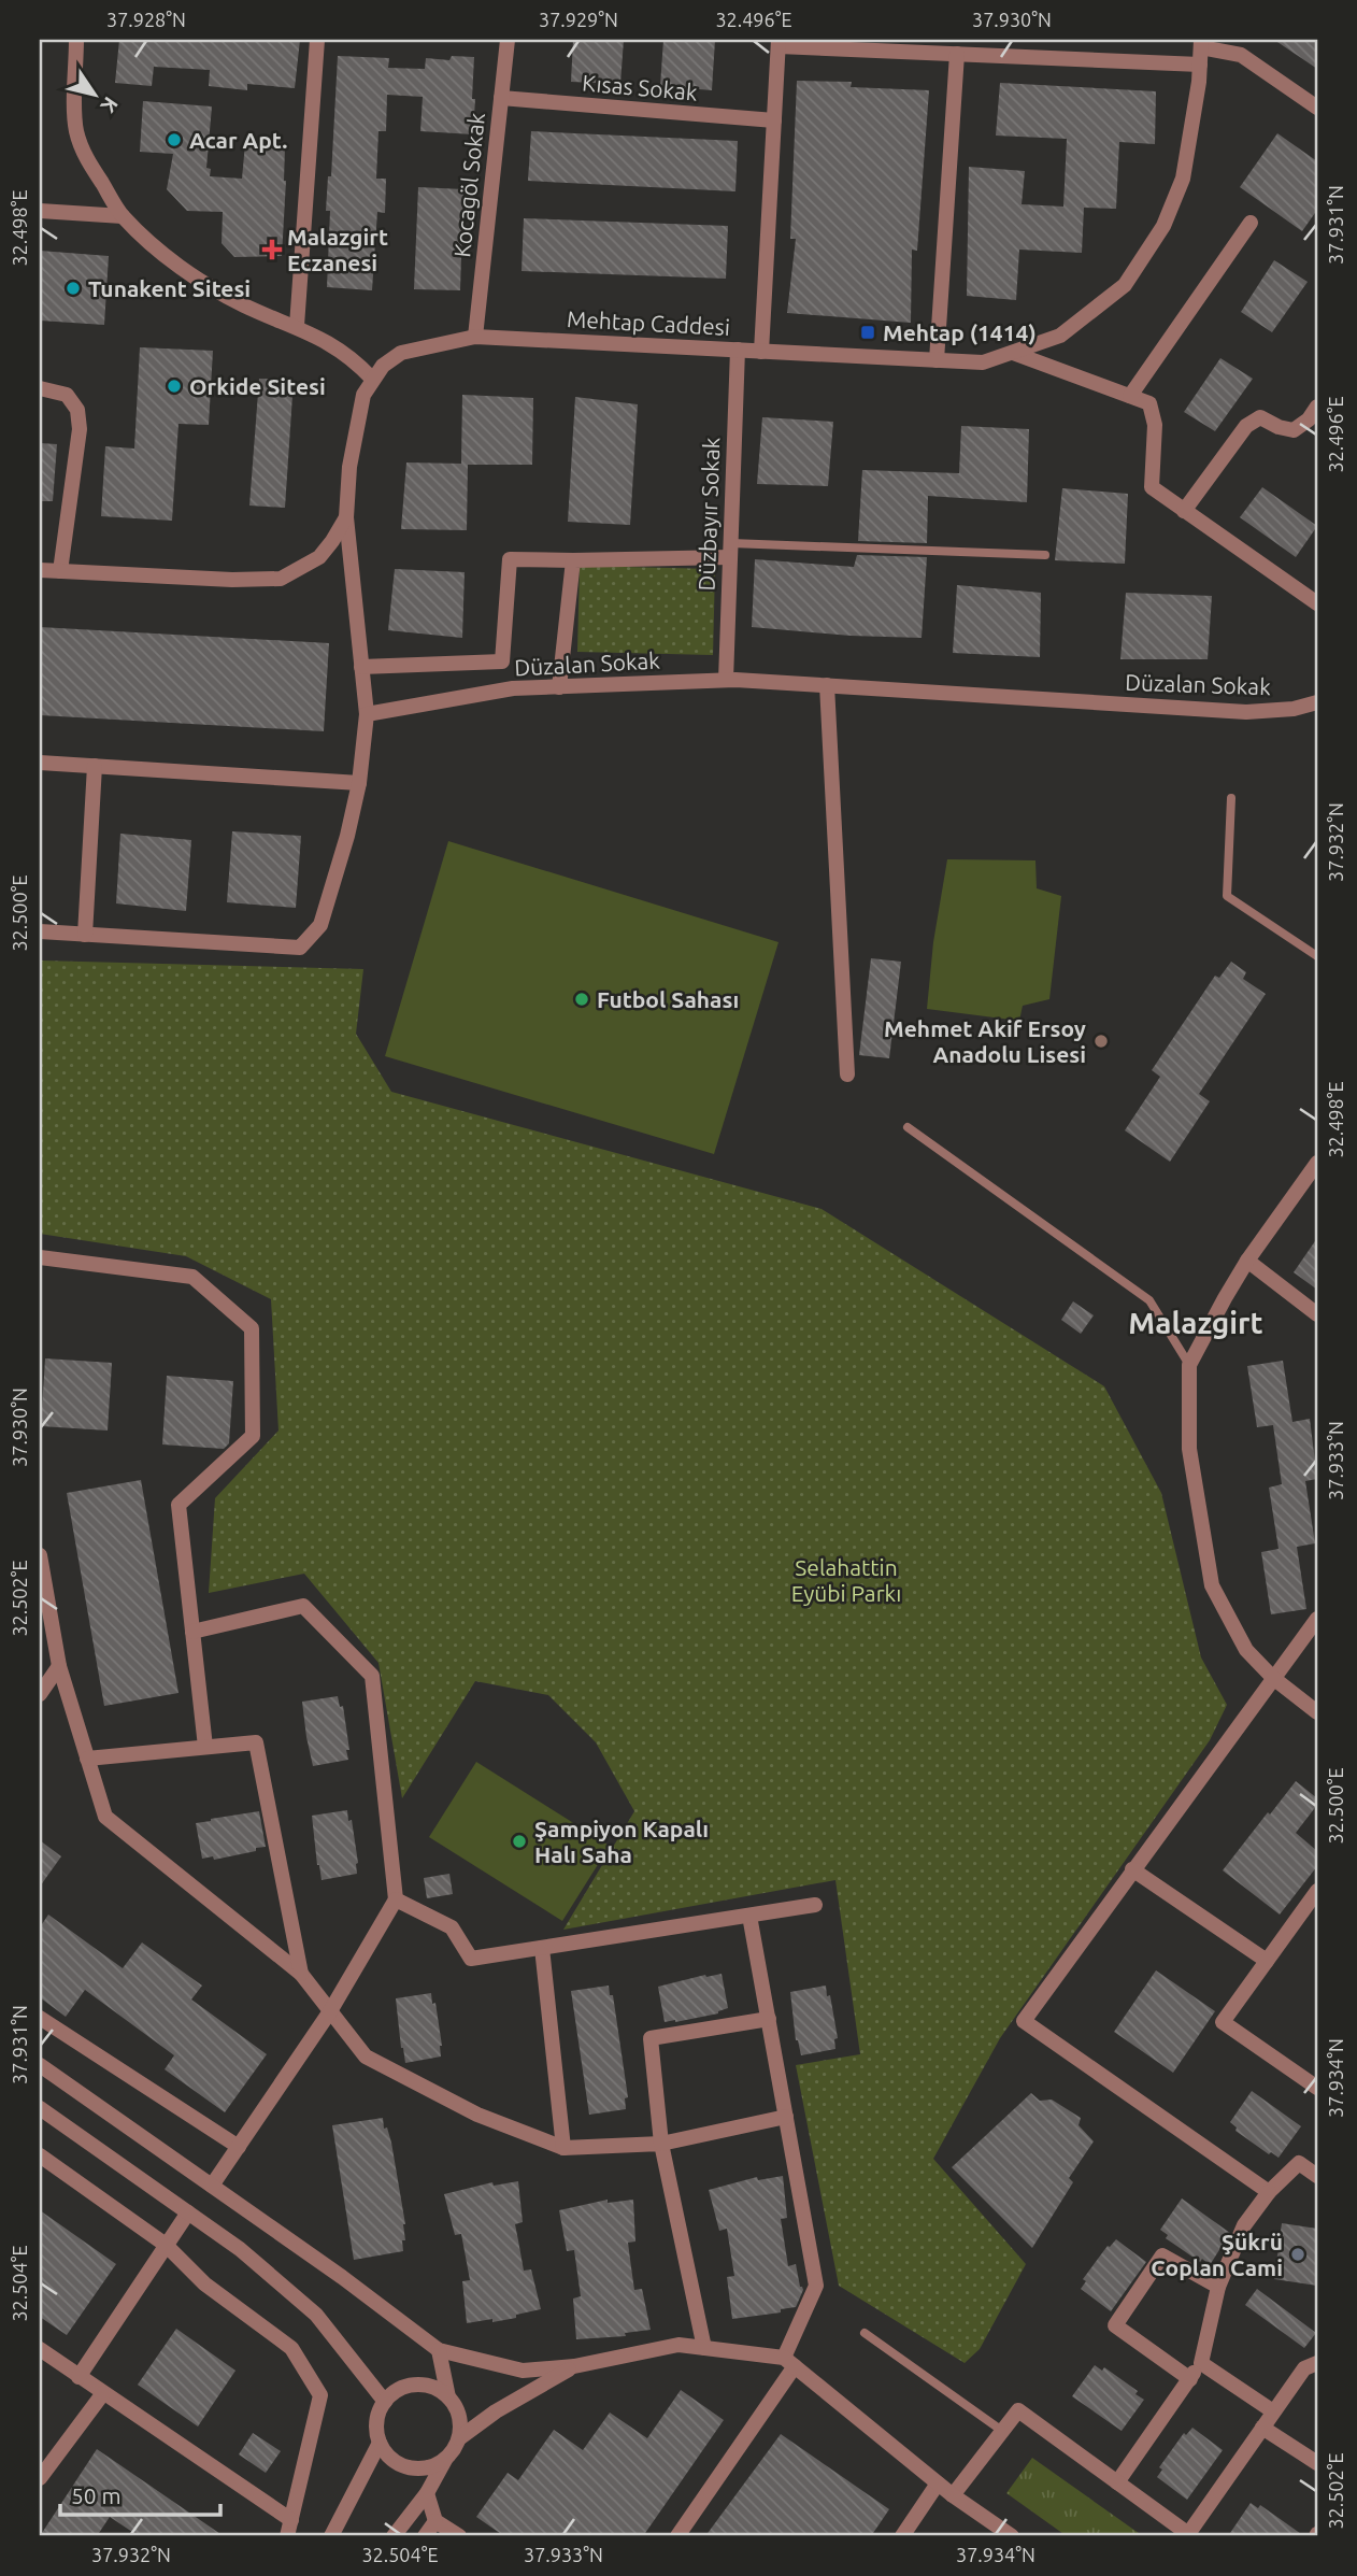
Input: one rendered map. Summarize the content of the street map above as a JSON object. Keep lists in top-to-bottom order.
{
  "streets": {
    "street": [
      "Kısas Sokak",
      "Kocagöl Sokak",
      "Mehtap Caddesi",
      "Düzbayır Sokak",
      "Düzalan Sokak"
    ]
  },
  "crossings": [
    ["Kısas Sokak", "Kocagöl Sokak"],
    ["Kocagöl Sokak", "Mehtap Caddesi"],
    ["Mehtap Caddesi", "Düzbayır Sokak"],
    ["Düzbayır Sokak", "Düzalan Sokak"]
  ],
  "districts": ["Malazgirt"],
  "parks": ["Selahattin Eyübi Parkı"],
  "places": {
    "other": [
      "Acar Apt.",
      "Tunakent Sitesi",
      "Orkide Sitesi",
      "Futbol Sahası",
      "Mehmet Akif Ersoy Anadolu Lisesi",
      "Şampiyon Kapalı Halı Saha",
      "Şükrü Coplan Cami"
    ],
    "health": ["Malazgirt Eczanesi"],
    "transit": ["Mehtap (1414)"]
  },
  "scale_bar": "50 m",
  "north": "bottom right",
  "coordinates": [
    "37.928°N",
    "37.929°N",
    "32.496°E",
    "37.930°N",
    "37.931°N",
    "32.498°E",
    "37.932°N",
    "32.500°E",
    "37.933°N",
    "32.502°E",
    "37.934°N",
    "32.504°E"
  ]
}
